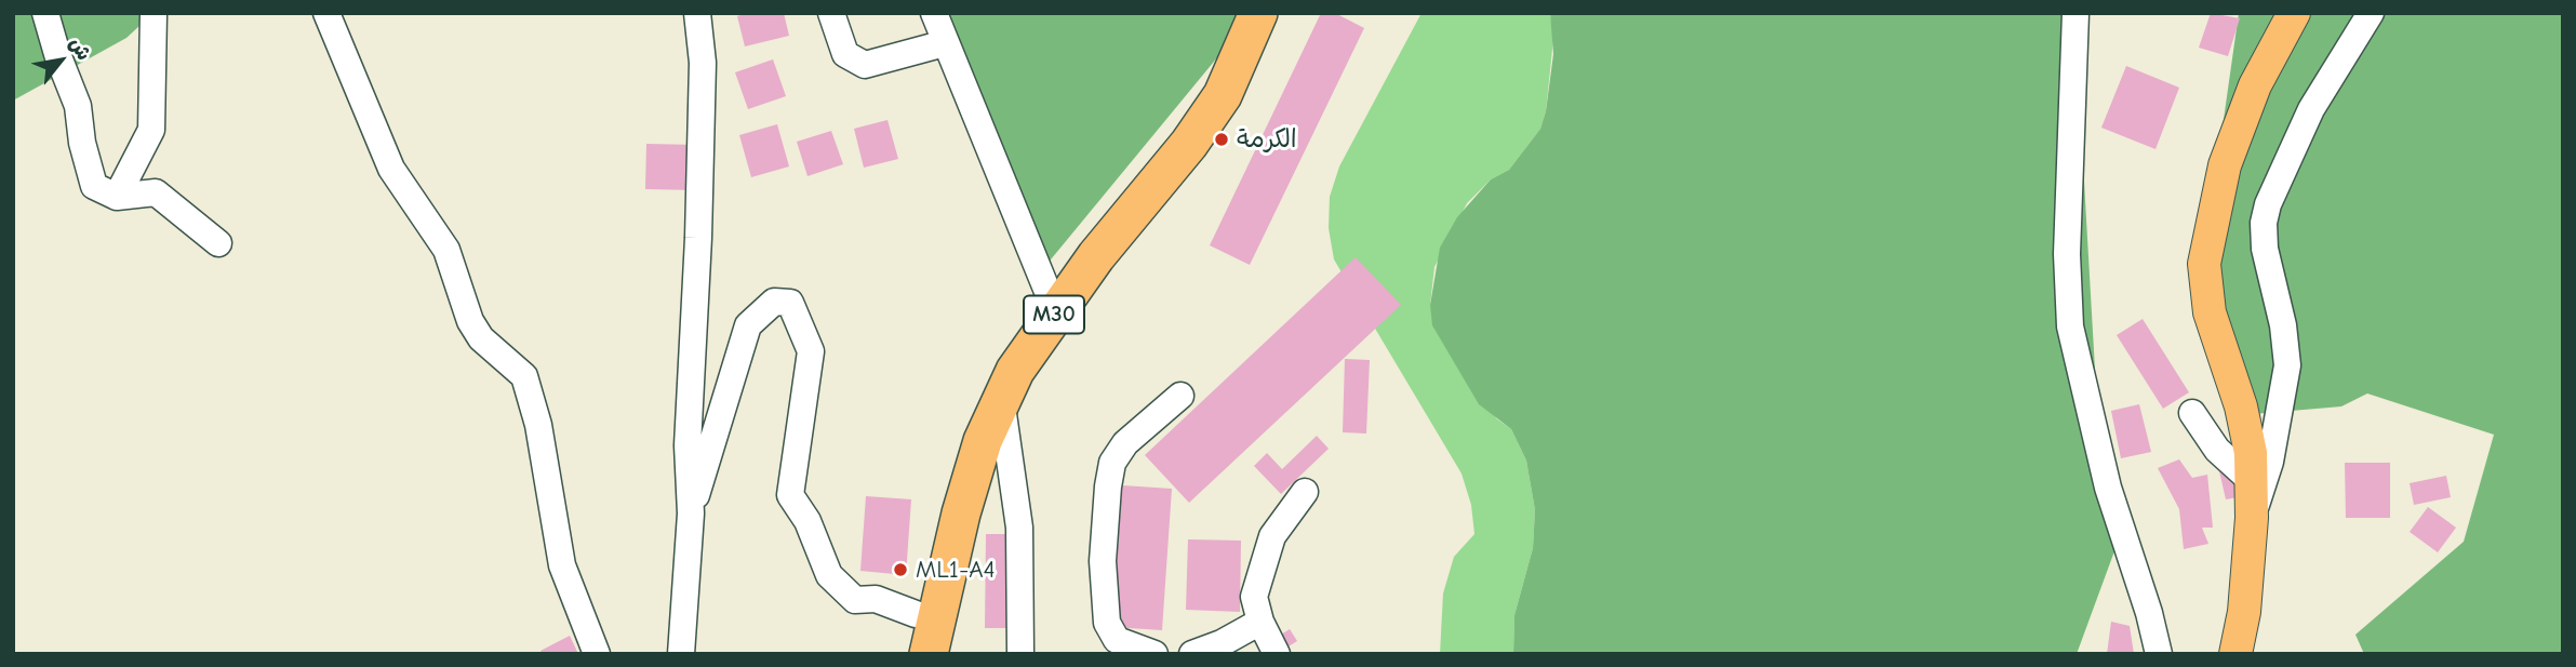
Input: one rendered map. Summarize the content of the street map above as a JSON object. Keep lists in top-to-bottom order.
{
  "streets": {
    "highway": ["M30"]
  },
  "places": ["الكرمة", "ML1-A4"],
  "north": "top right"
}
